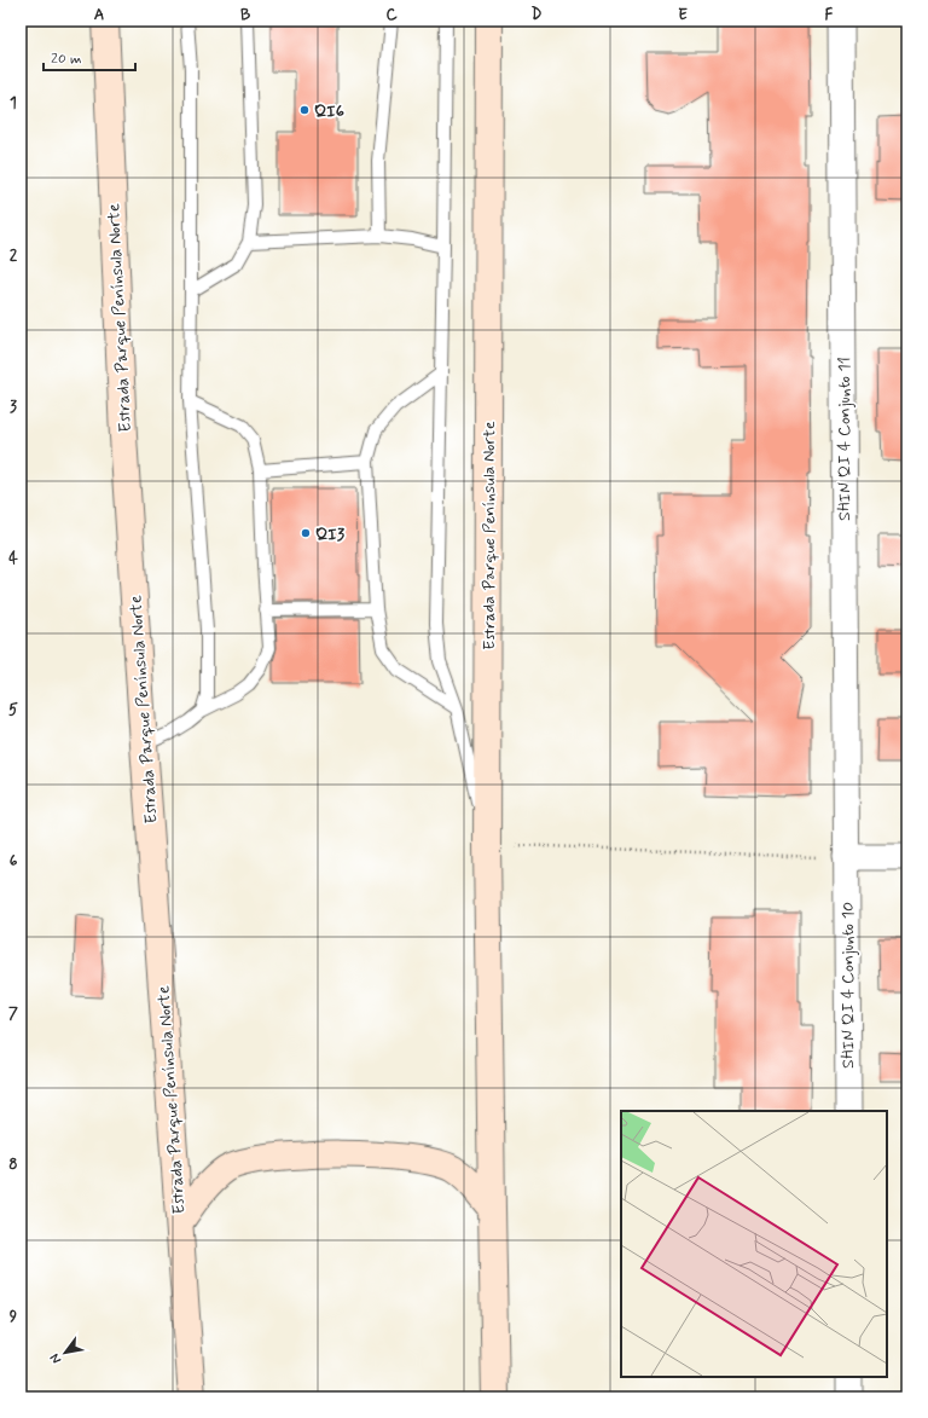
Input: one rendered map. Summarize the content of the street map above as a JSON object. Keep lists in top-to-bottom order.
{
  "streets": {
    "main road": ["Estrada Parque Península Norte"],
    "street": ["SHIN QI 4 Conjunto 11", "SHIN QI 4 Conjunto 10"]
  },
  "crossings": [
    ["SHIN QI 4 Conjunto 11", "SHIN QI 4 Conjunto 10"]
  ],
  "places": ["QI6", "QI3"],
  "scale_bar": "20 m",
  "north": "bottom left",
  "grid": {
    "columns": [
      "A",
      "B",
      "C",
      "D",
      "E",
      "F"
    ],
    "rows": [
      "1",
      "2",
      "3",
      "4",
      "5",
      "6",
      "7",
      "8",
      "9"
    ]
  }
}
